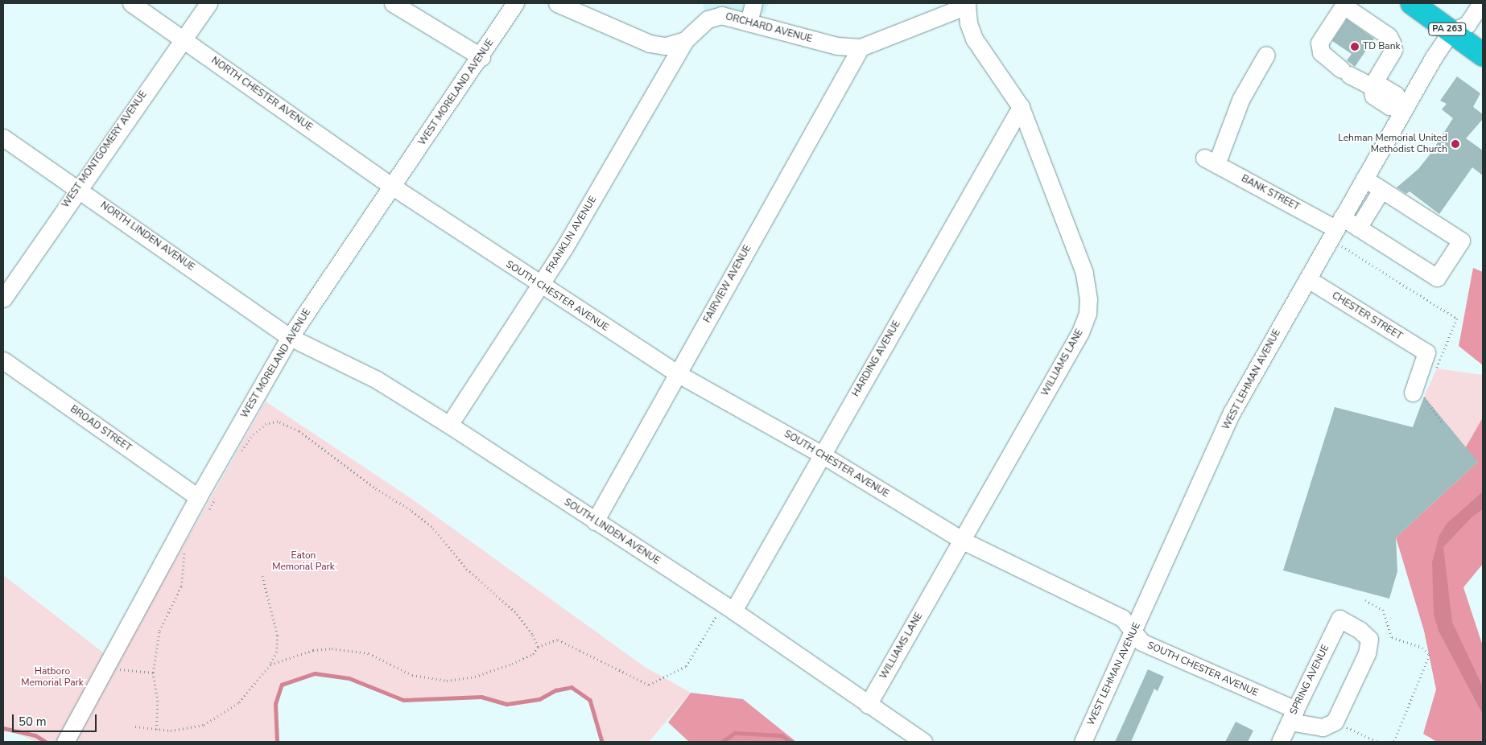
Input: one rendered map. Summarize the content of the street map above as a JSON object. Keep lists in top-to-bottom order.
{
  "streets": {
    "highway": ["PA 263"],
    "street": [
      "ORCHARD AVENUE",
      "WEST MORELAND AVENUE",
      "NORTH CHESTER AVENUE",
      "WEST MONTGOMERY AVENUE",
      "BANK STREET",
      "FRANKLIN AVENUE",
      "NORTH LINDEN AVENUE",
      "FAIRVIEW AVENUE",
      "SOUTH CHESTER AVENUE",
      "CHESTER STREET",
      "HARDING AVENUE",
      "WILLIAMS LANE",
      "WEST LEHMAN AVENUE",
      "BROAD STREET",
      "SOUTH LINDEN AVENUE",
      "SPRING AVENUE"
    ]
  },
  "crossings": [
    ["ORCHARD AVENUE", "FRANKLIN AVENUE"],
    ["ORCHARD AVENUE", "FAIRVIEW AVENUE"],
    ["ORCHARD AVENUE", "WILLIAMS LANE"],
    ["PA 263", "WEST LEHMAN AVENUE"],
    ["WEST MORELAND AVENUE", "NORTH CHESTER AVENUE"],
    ["WEST MORELAND AVENUE", "NORTH LINDEN AVENUE"],
    ["WEST MORELAND AVENUE", "SOUTH CHESTER AVENUE"],
    ["WEST MORELAND AVENUE", "BROAD STREET"],
    ["WEST MORELAND AVENUE", "SOUTH LINDEN AVENUE"],
    ["NORTH CHESTER AVENUE", "WEST MONTGOMERY AVENUE"],
    ["NORTH CHESTER AVENUE", "SOUTH CHESTER AVENUE"],
    ["WEST MONTGOMERY AVENUE", "NORTH LINDEN AVENUE"],
    ["BANK STREET", "WEST LEHMAN AVENUE"],
    ["FRANKLIN AVENUE", "SOUTH CHESTER AVENUE"],
    ["FRANKLIN AVENUE", "SOUTH LINDEN AVENUE"],
    ["NORTH LINDEN AVENUE", "SOUTH LINDEN AVENUE"],
    ["FAIRVIEW AVENUE", "SOUTH CHESTER AVENUE"],
    ["FAIRVIEW AVENUE", "SOUTH LINDEN AVENUE"],
    ["SOUTH CHESTER AVENUE", "HARDING AVENUE"],
    ["SOUTH CHESTER AVENUE", "WILLIAMS LANE"],
    ["SOUTH CHESTER AVENUE", "WEST LEHMAN AVENUE"],
    ["SOUTH CHESTER AVENUE", "SPRING AVENUE"],
    ["CHESTER STREET", "WEST LEHMAN AVENUE"],
    ["HARDING AVENUE", "WILLIAMS LANE"],
    ["HARDING AVENUE", "SOUTH LINDEN AVENUE"],
    ["WILLIAMS LANE", "SOUTH LINDEN AVENUE"]
  ],
  "parks": ["Eaton Memorial Park", "Hatboro Memorial Park"],
  "places": ["TD Bank", "Lehman Memorial United Methodist Church"],
  "scale_bar": "50 m"
}
